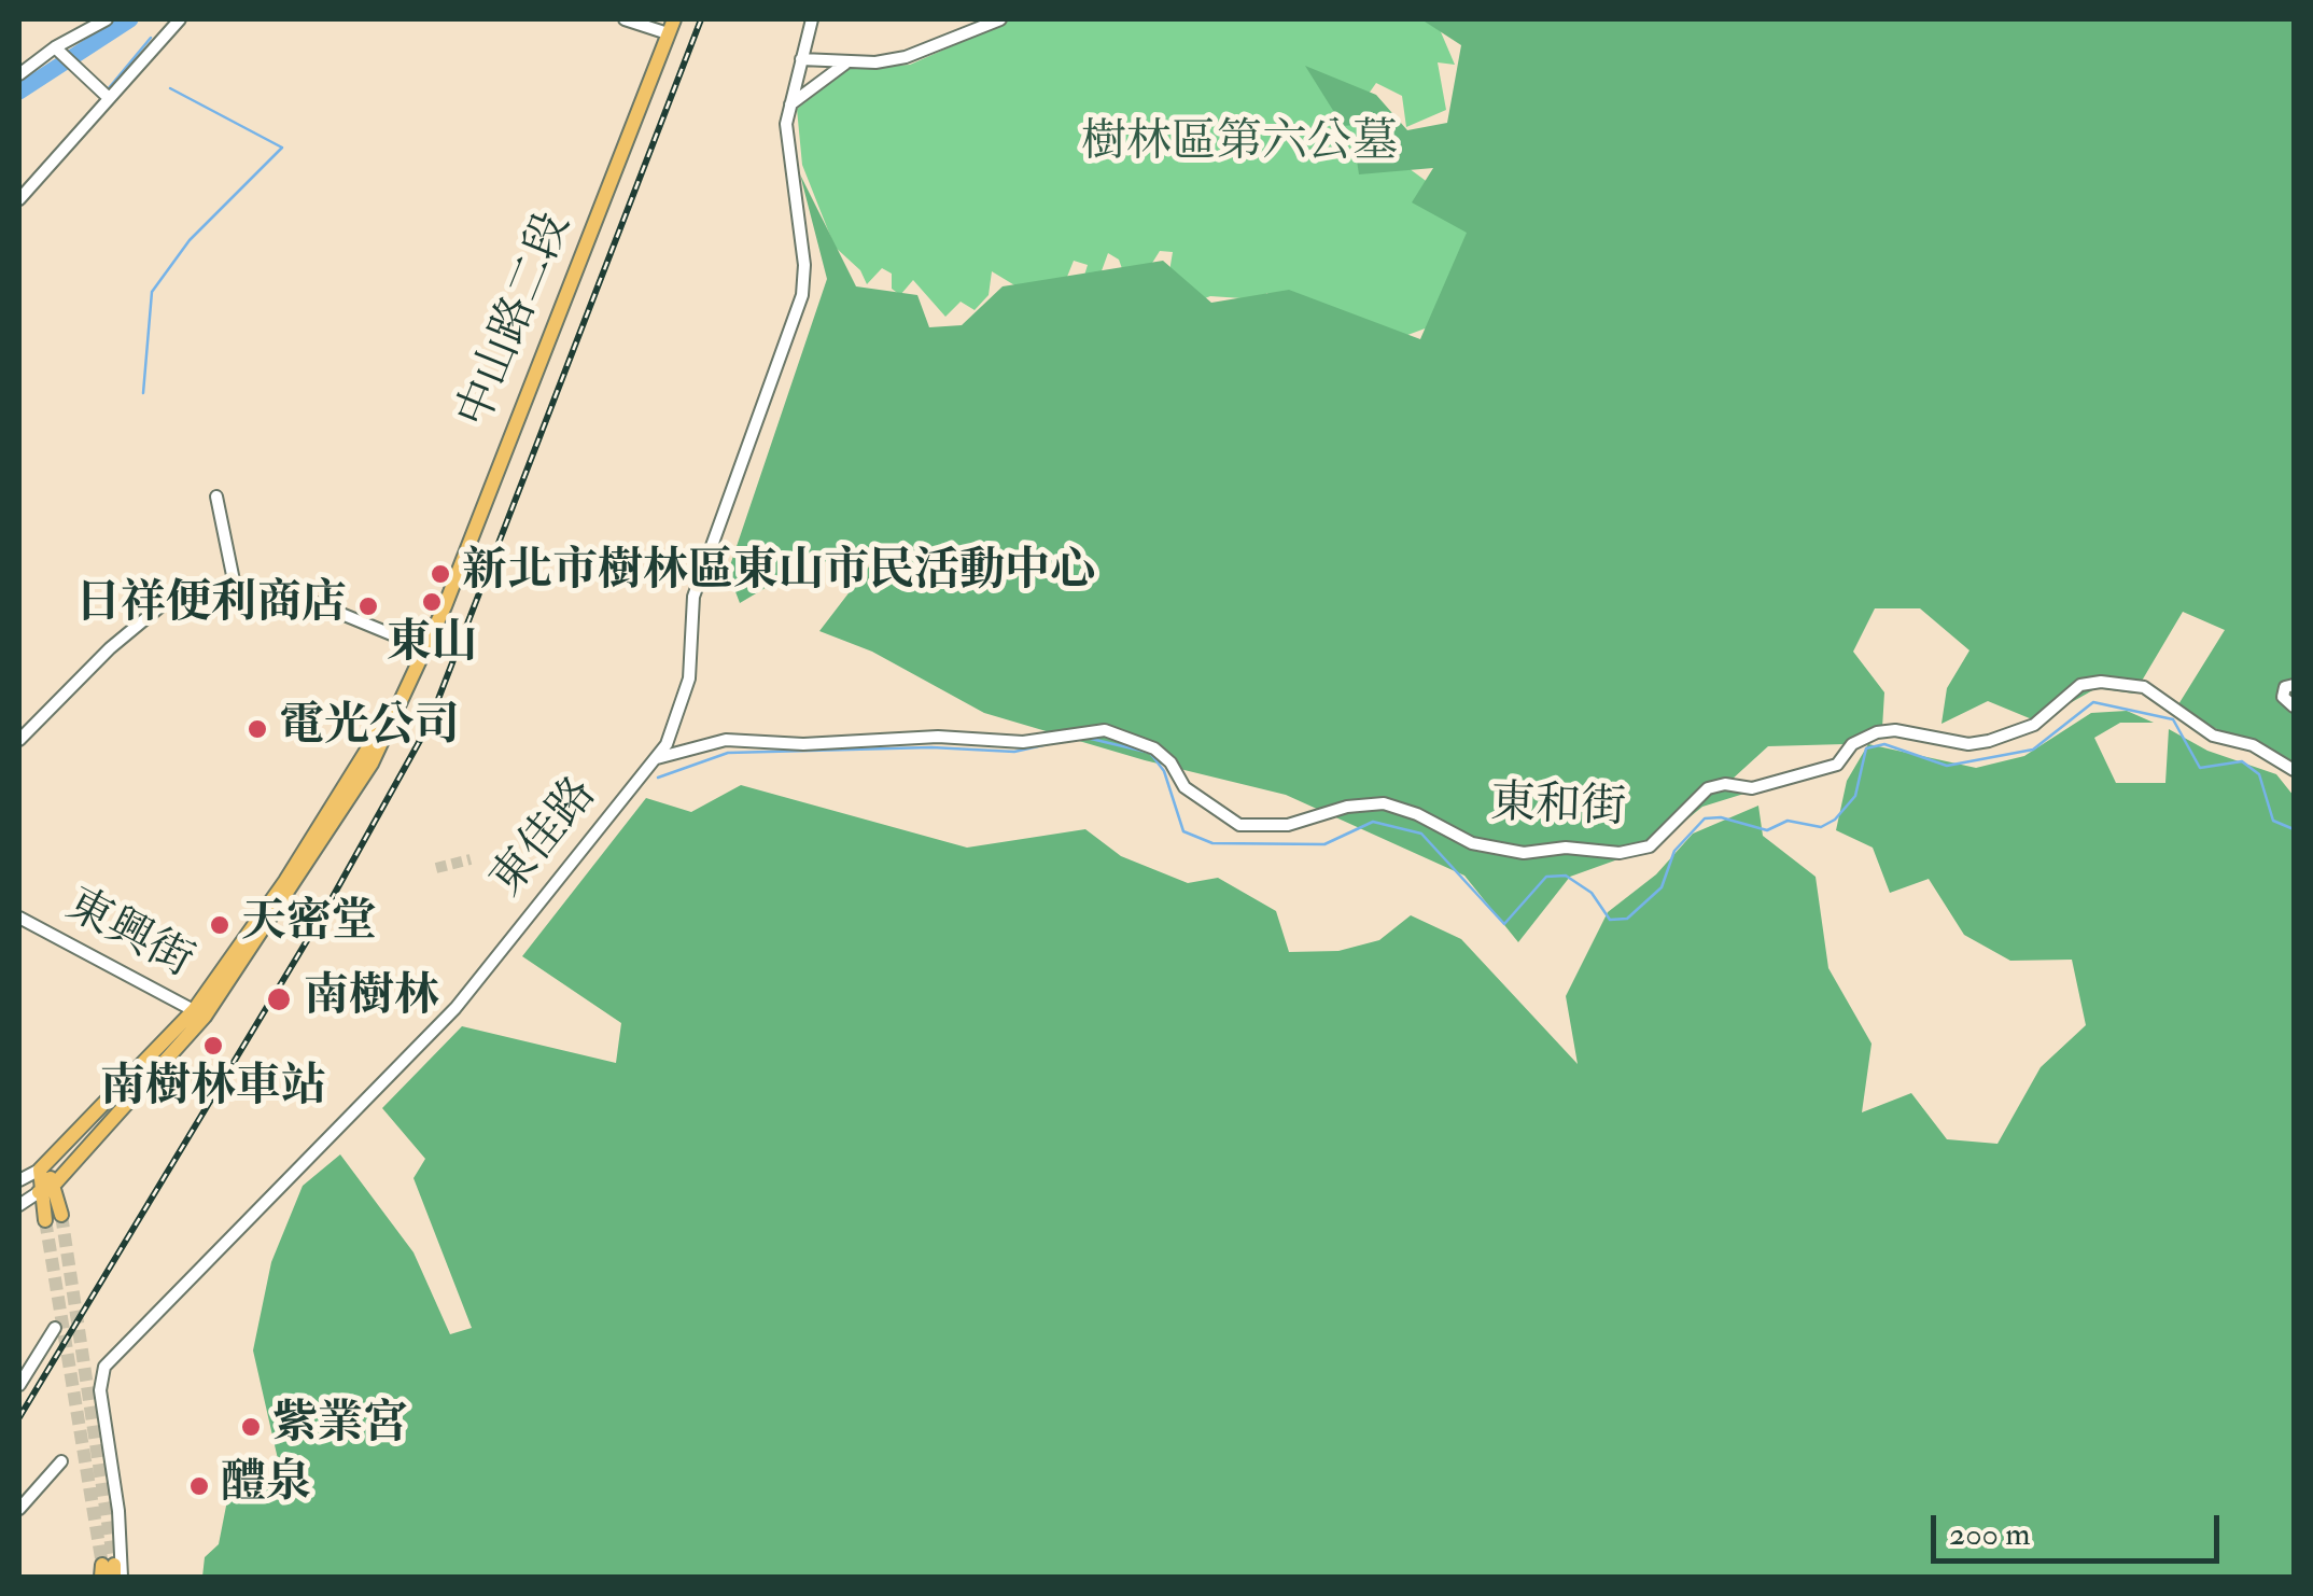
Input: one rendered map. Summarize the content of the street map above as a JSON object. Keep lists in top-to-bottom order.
{
  "streets": {
    "main road": ["中山路二段"],
    "street": ["東和街", "東佳路", "東興街"]
  },
  "crossings": [
    ["中山路二段", "東興街"],
    ["東和街", "東佳路"]
  ],
  "parks": ["樹林區第六公墓"],
  "places": [
    "新北市樹林區東山市民活動中心",
    "東山",
    "日祥便利商店",
    "電光公司",
    "天密堂",
    "南樹林",
    "南樹林車站",
    "紫業宮",
    "醴泉"
  ],
  "scale_bar": "200 m"
}
